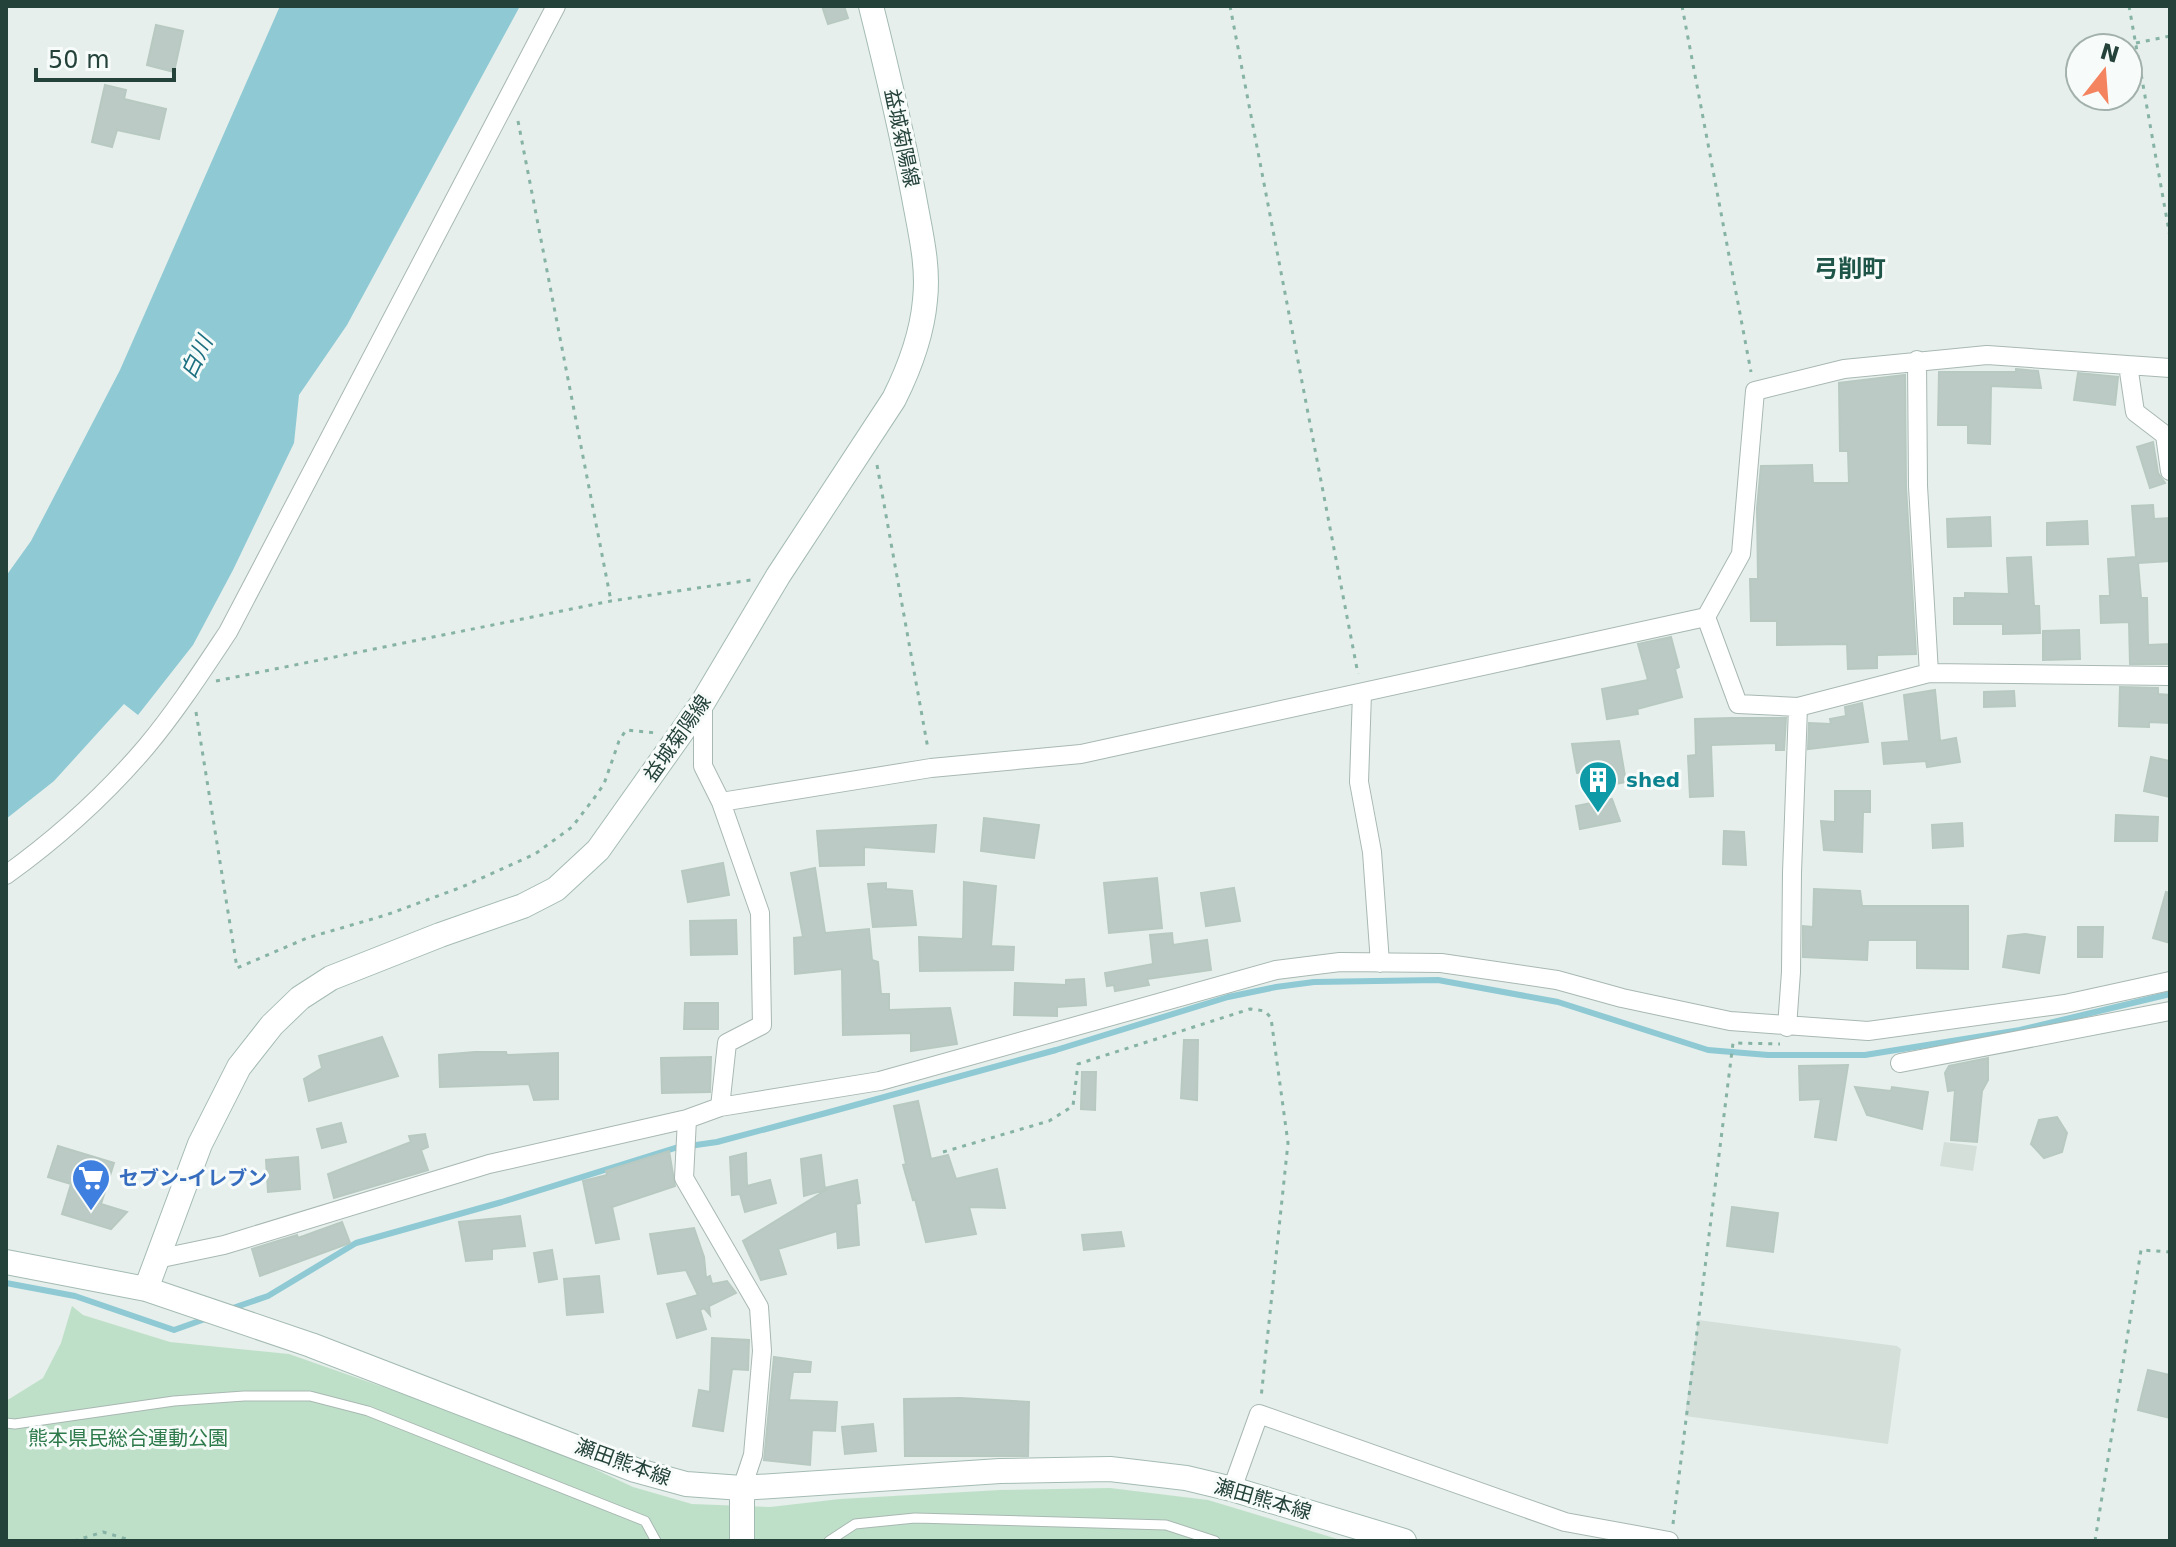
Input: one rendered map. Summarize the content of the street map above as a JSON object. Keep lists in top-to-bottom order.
{
  "streets": {
    "main road": ["益城菊陽線", "瀬田熊本線"]
  },
  "crossings": [
    ["益城菊陽線", "瀬田熊本線"]
  ],
  "districts": ["弓削町"],
  "water": ["白川"],
  "parks": ["熊本県民総合運動公園"],
  "places": {
    "building": ["shed"],
    "supermarket": ["セブン-イレブン"]
  },
  "scale_bar": "50 m",
  "north": "top"
}
